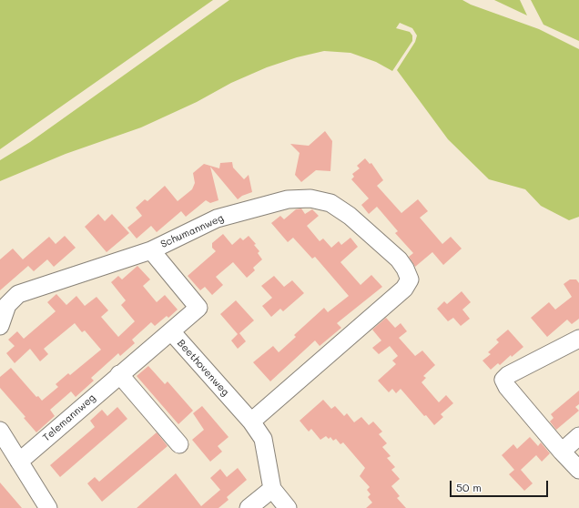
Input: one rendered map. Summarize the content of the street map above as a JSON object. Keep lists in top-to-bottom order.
{
  "streets": {
    "street": ["Schumannweg", "Beethovenweg", "Telemannweg"]
  },
  "crossings": [
    ["Schumannweg", "Beethovenweg"],
    ["Beethovenweg", "Telemannweg"]
  ],
  "scale_bar": "50 m"
}
